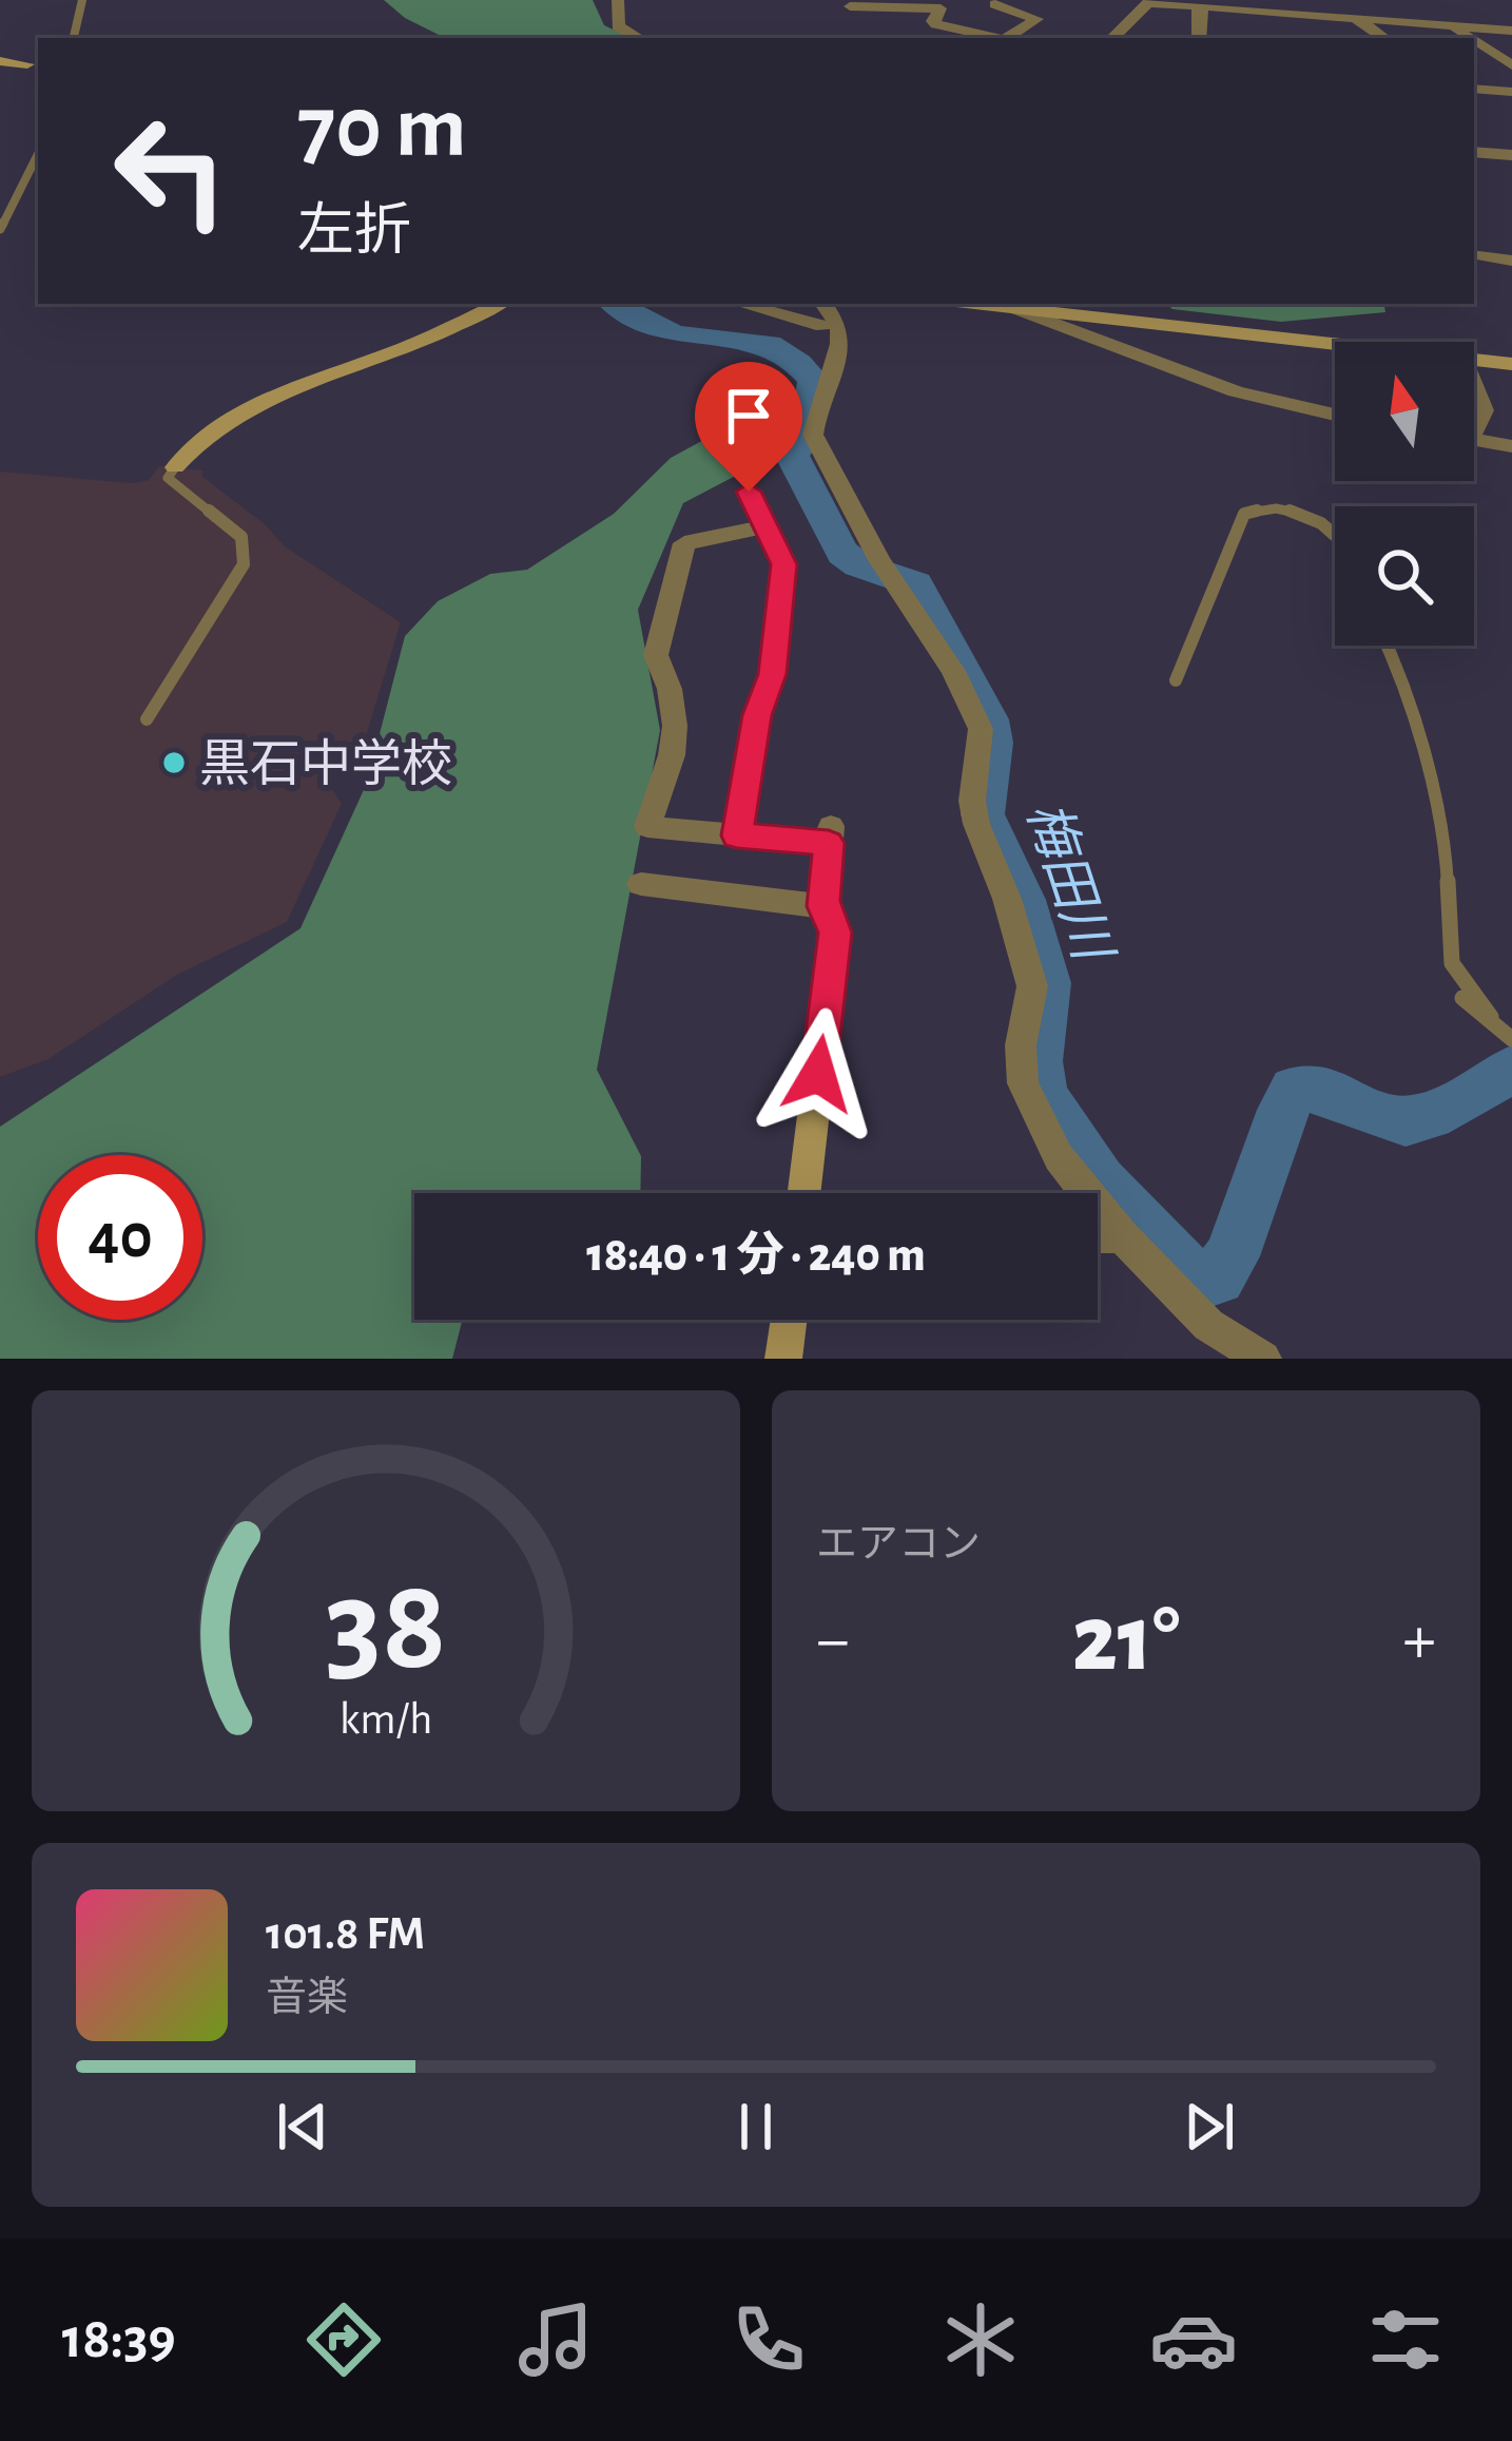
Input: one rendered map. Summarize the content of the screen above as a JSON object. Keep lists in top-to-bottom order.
{
  "water": ["梅田川"],
  "places": ["黒石中学校"],
  "north": "top",
  "page": {
    "turn": ["70 m", "左折"],
    "limit": "40",
    "trip": "18:40 · 1 分 · 240 m",
    "tile": "エアコン",
    "heat": ["−", "21°", "+"],
    "song": ["101.8 FM", "音楽"],
    "tabs": "18:39",
    "gauge": ["38", "km/h"]
  }
}
